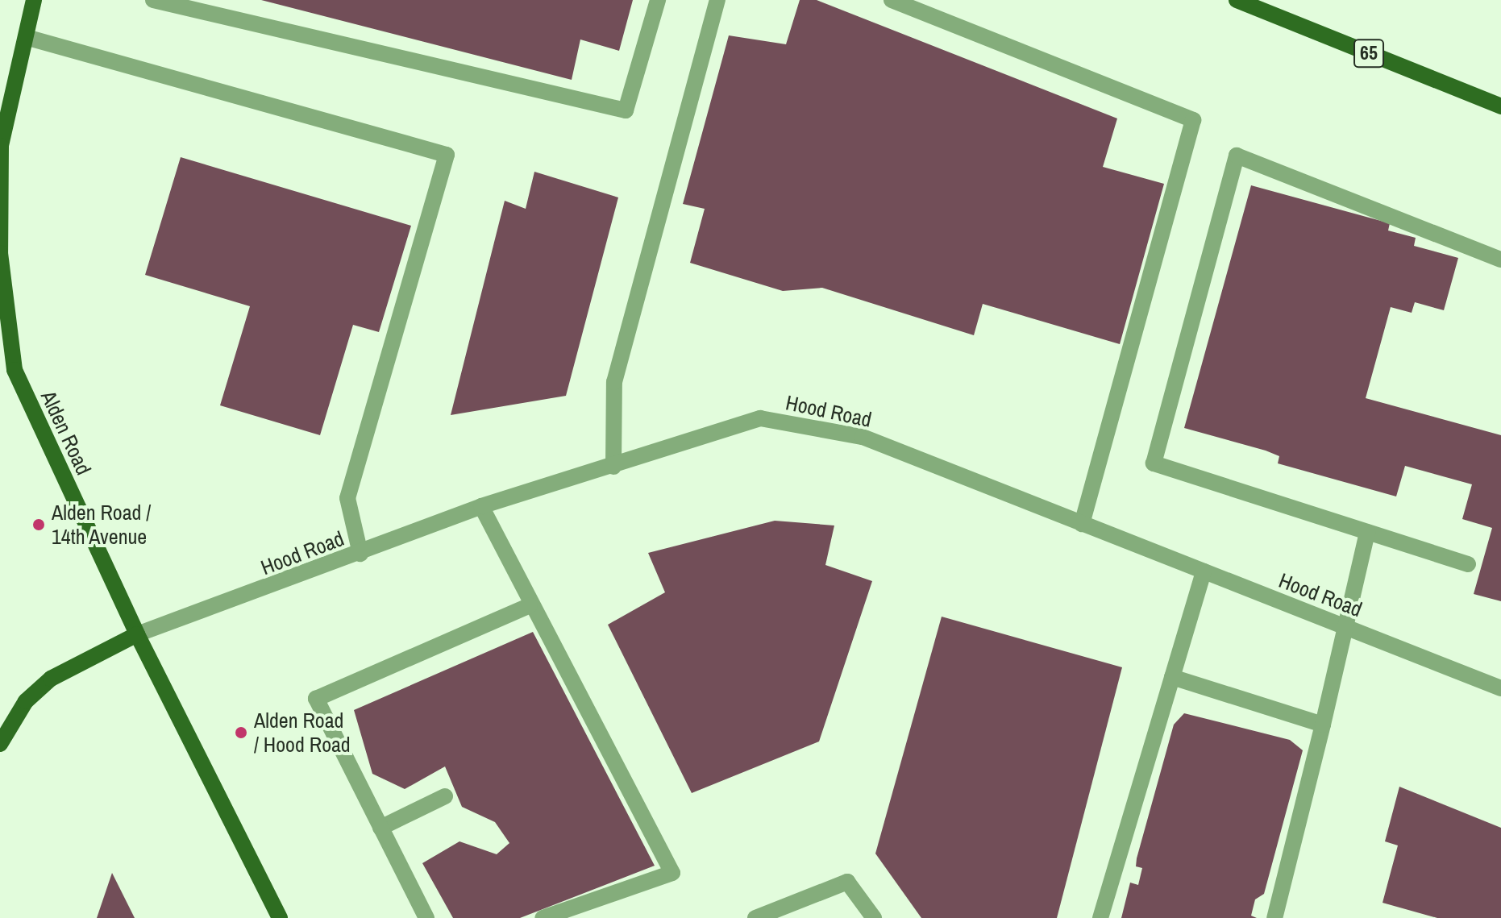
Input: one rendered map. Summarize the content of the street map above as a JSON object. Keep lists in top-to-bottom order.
{
  "streets": {
    "main road": ["65", "Alden Road"],
    "street": ["Hood Road"]
  },
  "crossings": [
    ["Hood Road", "Alden Road"]
  ],
  "places": ["Alden Road / 14th Avenue", "Alden Road / Hood Road"]
}
